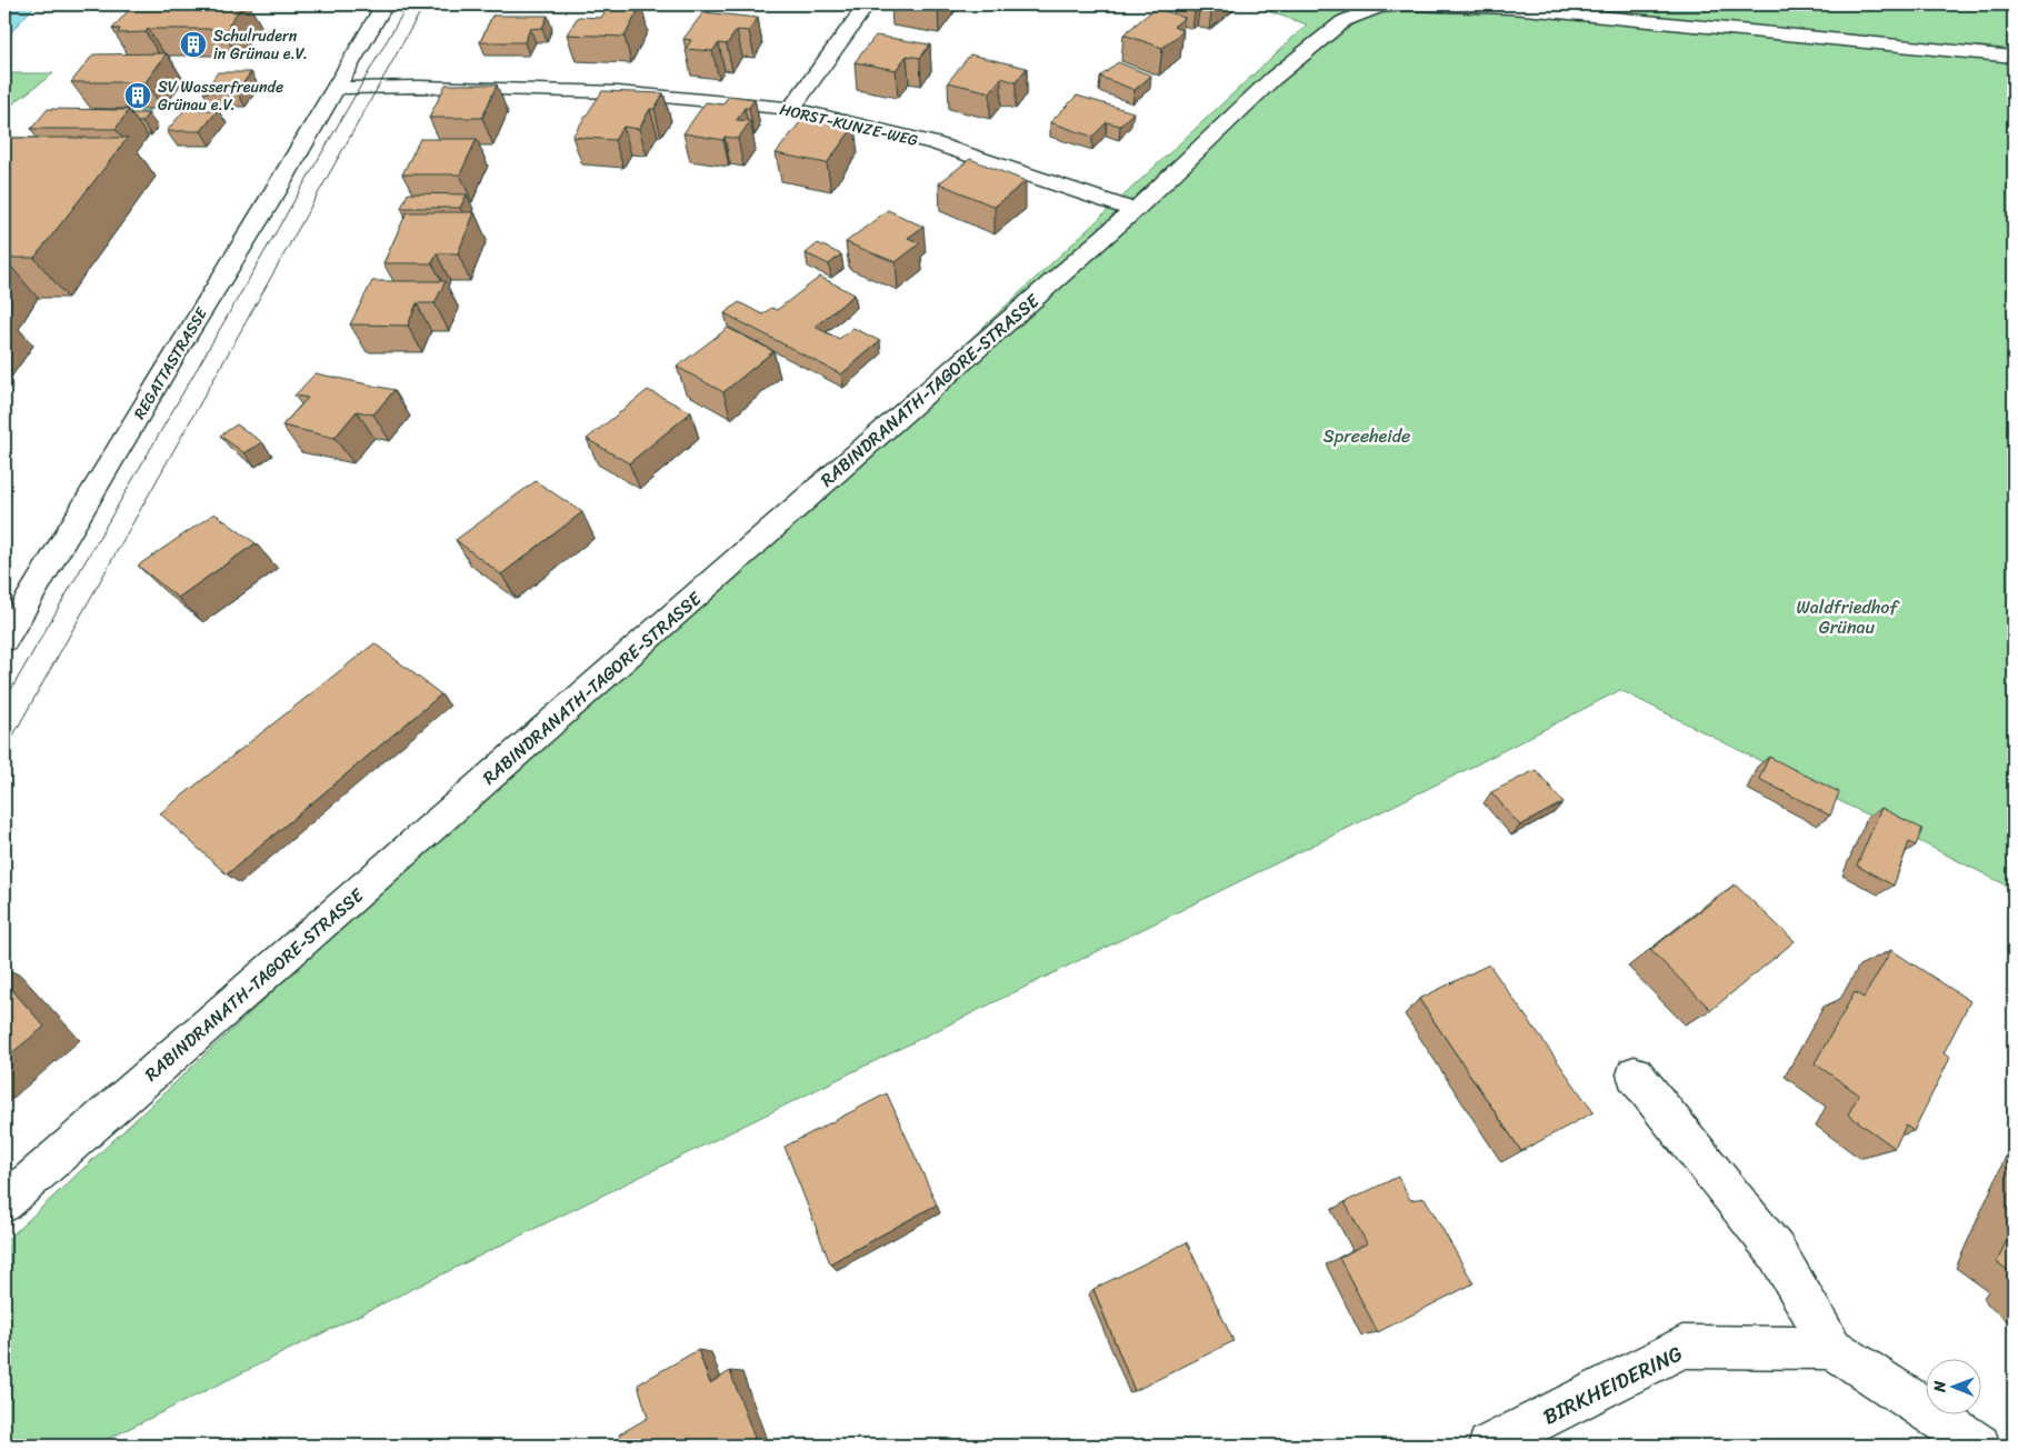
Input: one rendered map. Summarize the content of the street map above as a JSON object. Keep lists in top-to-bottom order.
{
  "streets": {
    "street": [
      "HORST-KUNZE-WEG",
      "REGATTASTRASSE",
      "RABINDRANATH-TAGORE-STRASSE",
      "BIRKHEIDERING"
    ]
  },
  "crossings": [
    ["HORST-KUNZE-WEG", "REGATTASTRASSE"],
    ["HORST-KUNZE-WEG", "RABINDRANATH-TAGORE-STRASSE"]
  ],
  "parks": ["Spreeheide", "Waldfriedhof Grünau"],
  "places": {
    "building": ["Schulrudern in Grünau e.V.", "SV Wasserfreunde Grünau e.V."]
  },
  "north": "left"
}
